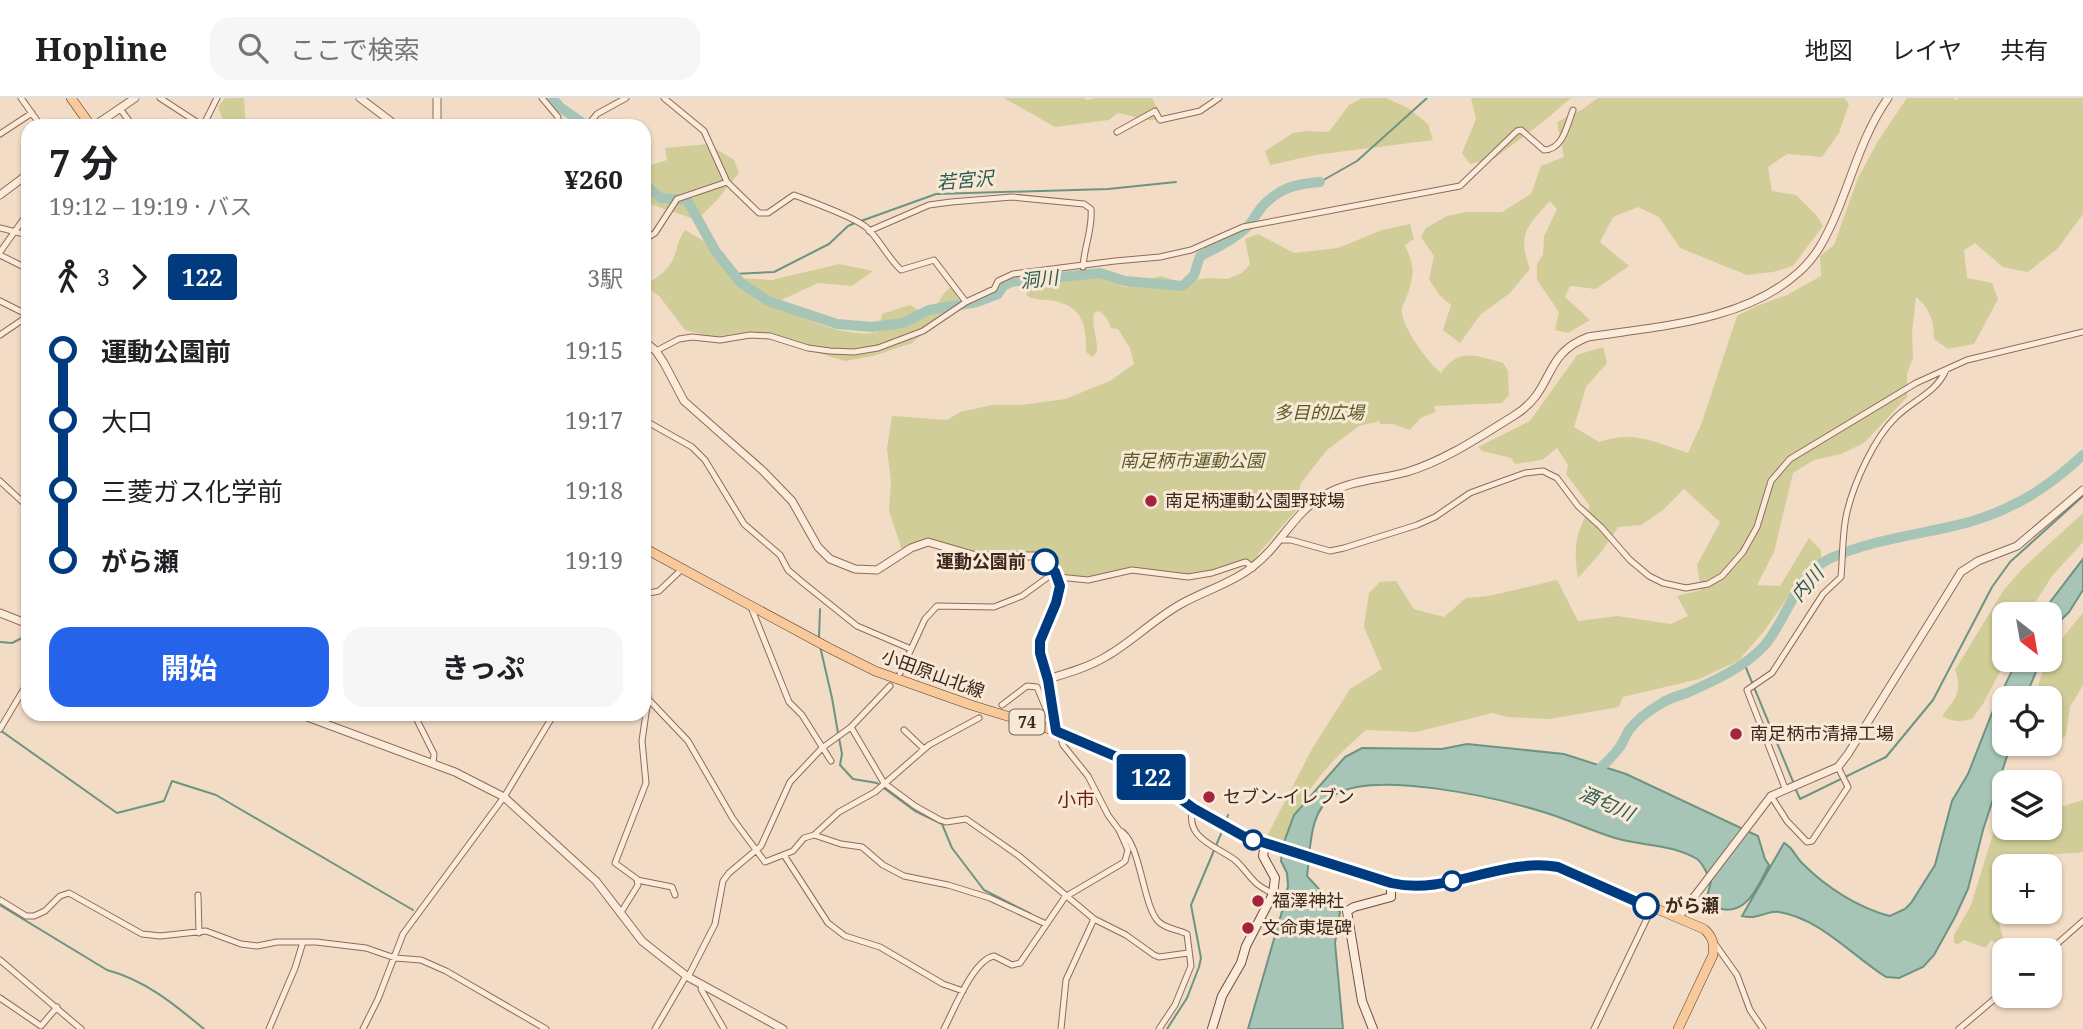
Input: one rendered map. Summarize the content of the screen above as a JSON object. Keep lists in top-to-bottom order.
{
  "streets": {
    "main road": ["小田原山北線", "74"]
  },
  "districts": ["小市"],
  "water": [
    "若宮沢",
    "洞川",
    "内川",
    "酒匂川"
  ],
  "parks": ["多目的広場", "南足柄市運動公園"],
  "places": [
    "南足柄運動公園野球場",
    "運動公園前",
    "南足柄市清掃工場",
    "セブン-イレブン",
    "福澤神社",
    "がら瀬",
    "文命東堤碑"
  ],
  "lines": ["bus line 122"],
  "north": "bottom right",
  "page": {
    "header": "Hopline",
    "search": "ここで検索",
    "nav": ["地図", "レイヤ", "共有"],
    "on_map": "122",
    "heading": ["7 分", "19:12 – 19:19 · バス", "¥260"],
    "legs": ["3", "122", "3駅"],
    "list": [
      {
        "name": "運動公園前",
        "value": "19:15"
      },
      {
        "name": "大口",
        "value": "19:17"
      },
      {
        "name": "三菱ガス化学前",
        "value": "19:18"
      },
      {
        "name": "がら瀬",
        "value": "19:19"
      }
    ],
    "map_buttons": ["+", "−"],
    "buttons": ["開始", "きっぷ"]
  }
}
